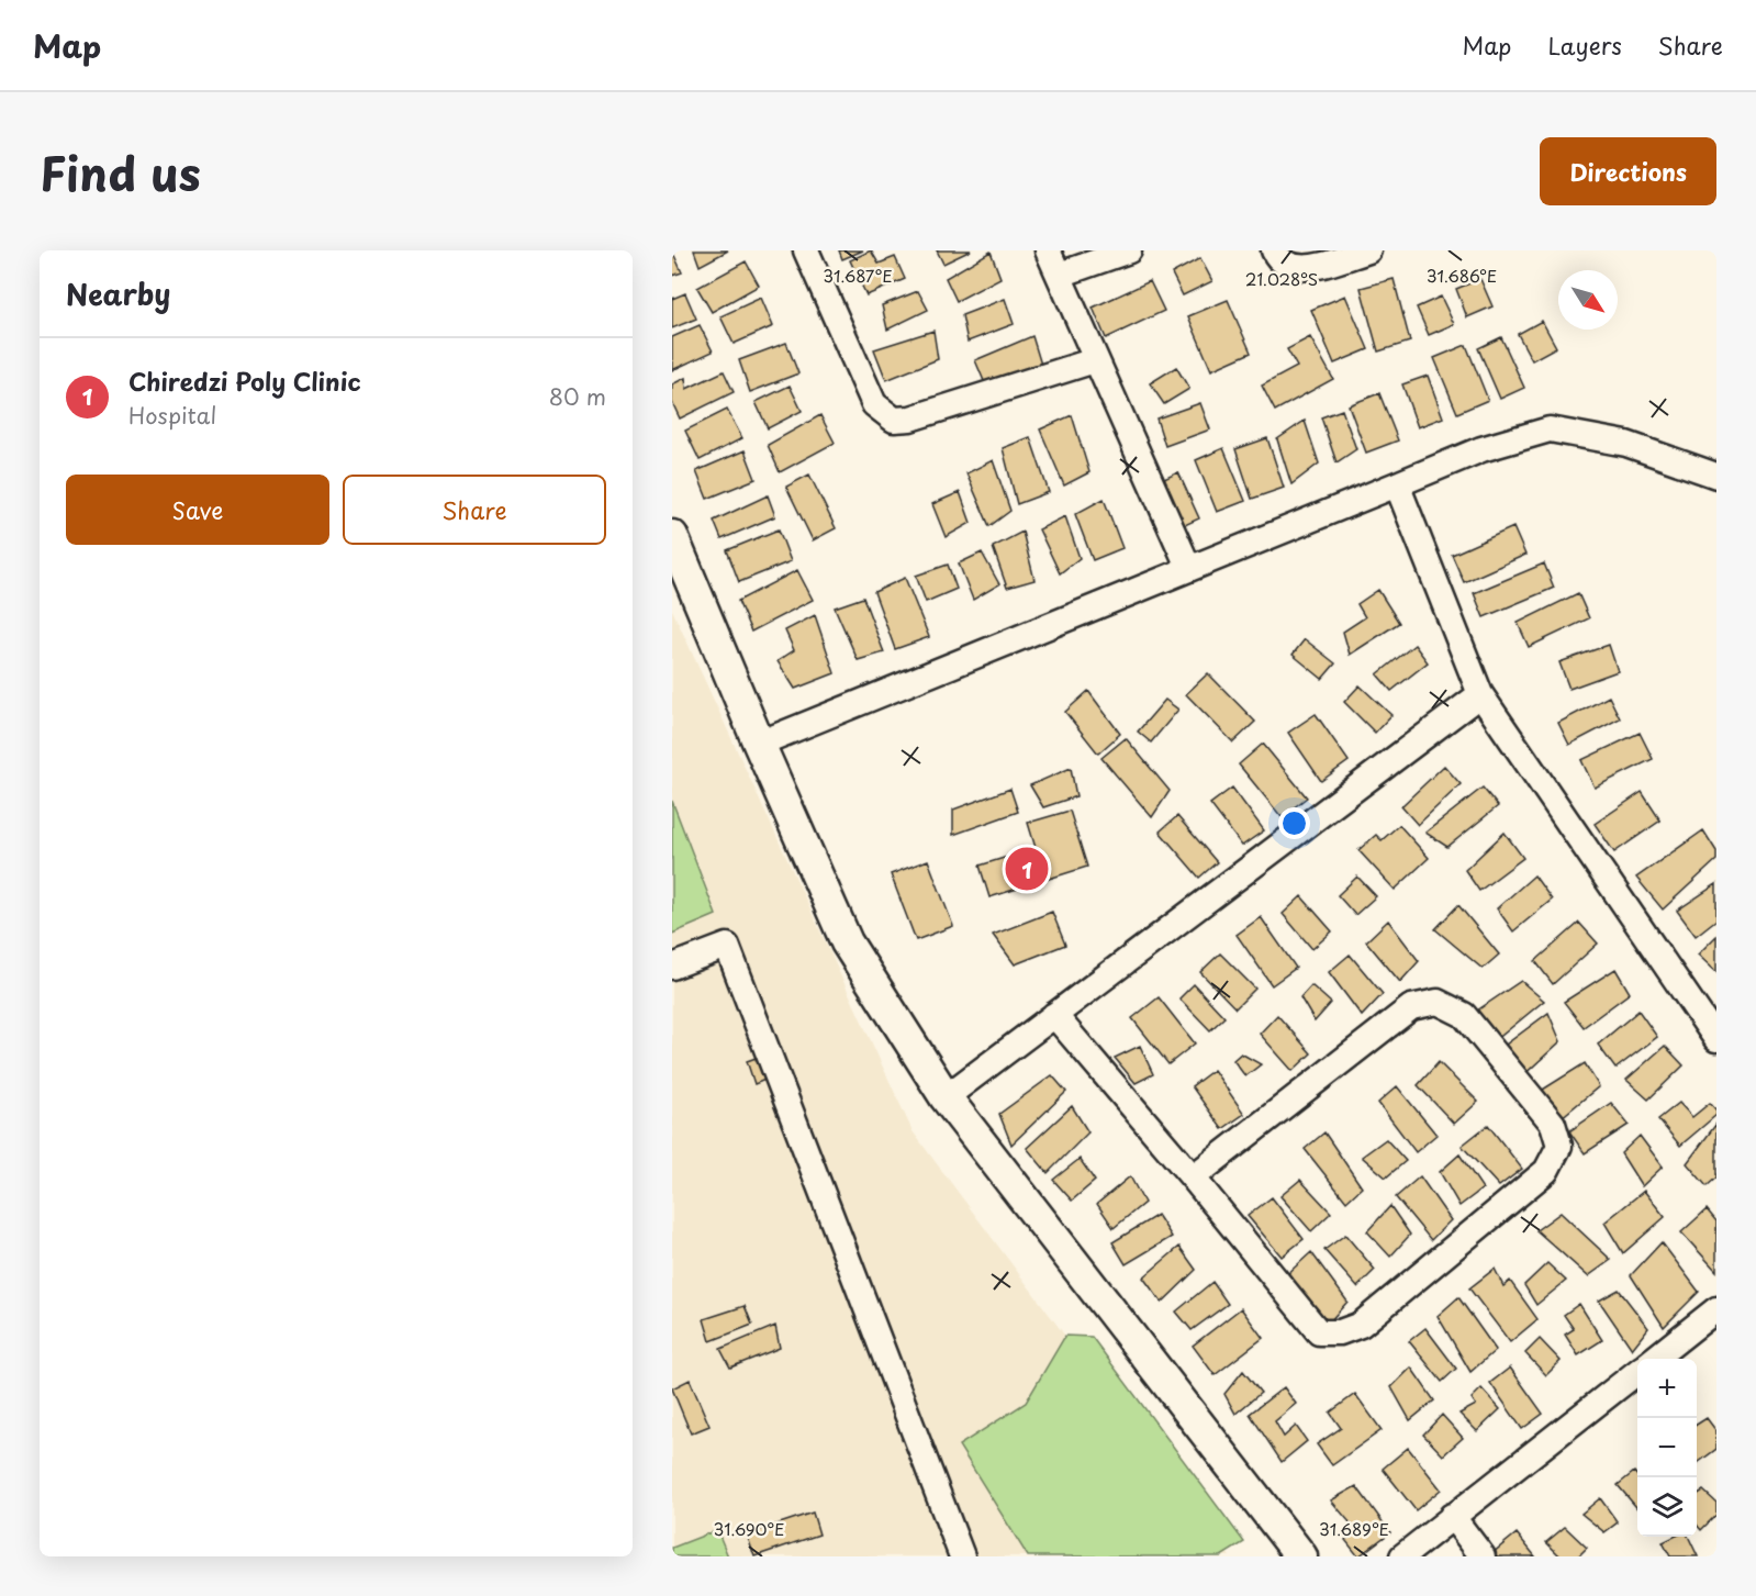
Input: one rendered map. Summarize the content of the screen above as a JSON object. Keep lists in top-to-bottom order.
{
  "north": "bottom right",
  "page": {
    "header": "Map",
    "nav": ["Map", "Layers", "Share"],
    "title": "Find us",
    "buttons": [
      "Directions",
      ["Save", "Share"]
    ],
    "heading": "Nearby",
    "list": [
      {
        "mark": "1",
        "name": "Chiredzi Poly Clinic",
        "note": "Hospital",
        "value": "80 m"
      }
    ],
    "pins": "1",
    "map_buttons": ["+", "−"]
  },
  "coordinates": [
    "31.687°E",
    "31.686°E",
    "21.028°S",
    "31.690°E",
    "31.689°E"
  ]
}
